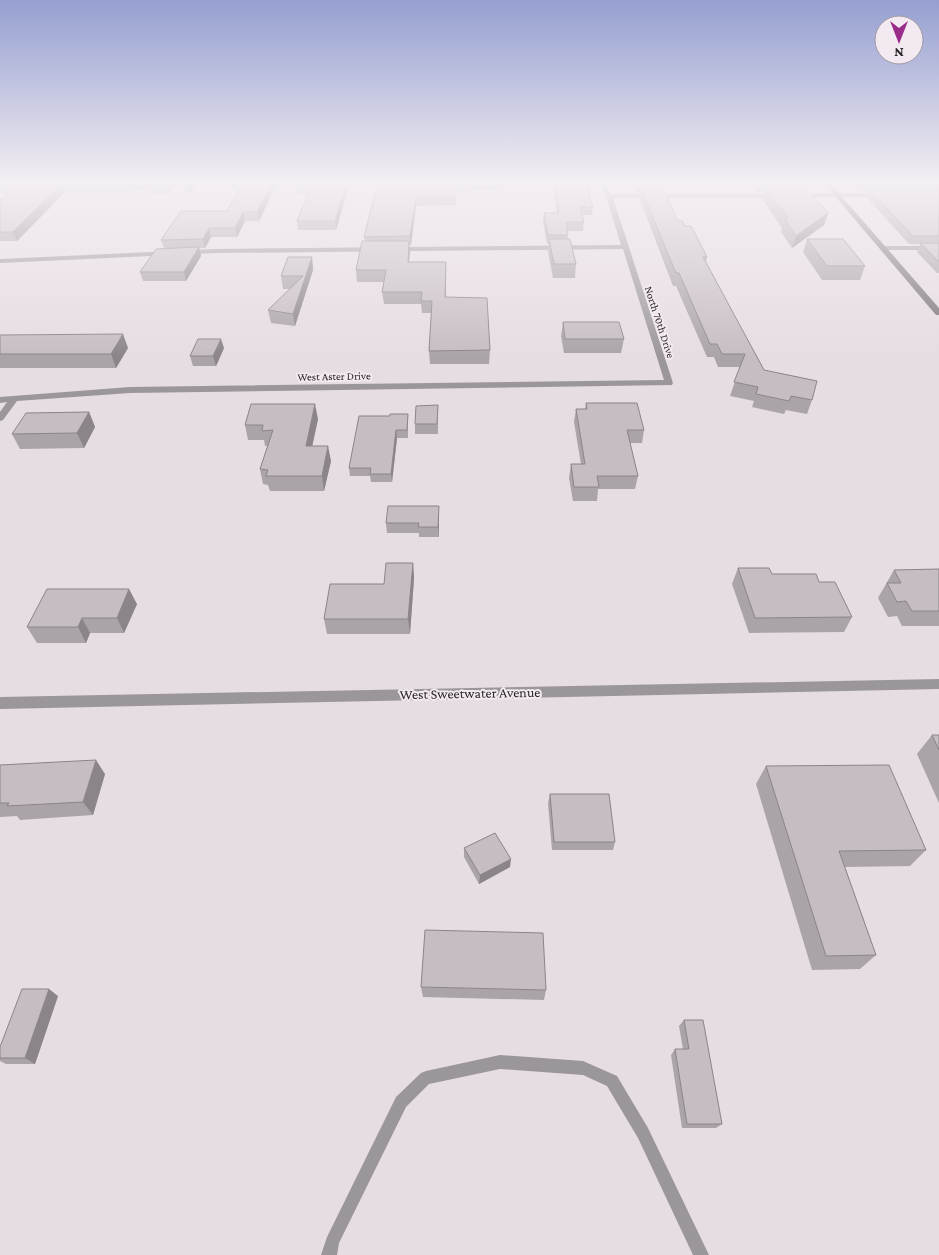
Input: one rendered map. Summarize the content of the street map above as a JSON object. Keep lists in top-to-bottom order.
{
  "streets": {
    "street": ["North 70th Drive", "West Aster Drive", "West Sweetwater Avenue"]
  },
  "crossings": [
    ["North 70th Drive", "West Aster Drive"]
  ],
  "north": "bottom"
}
